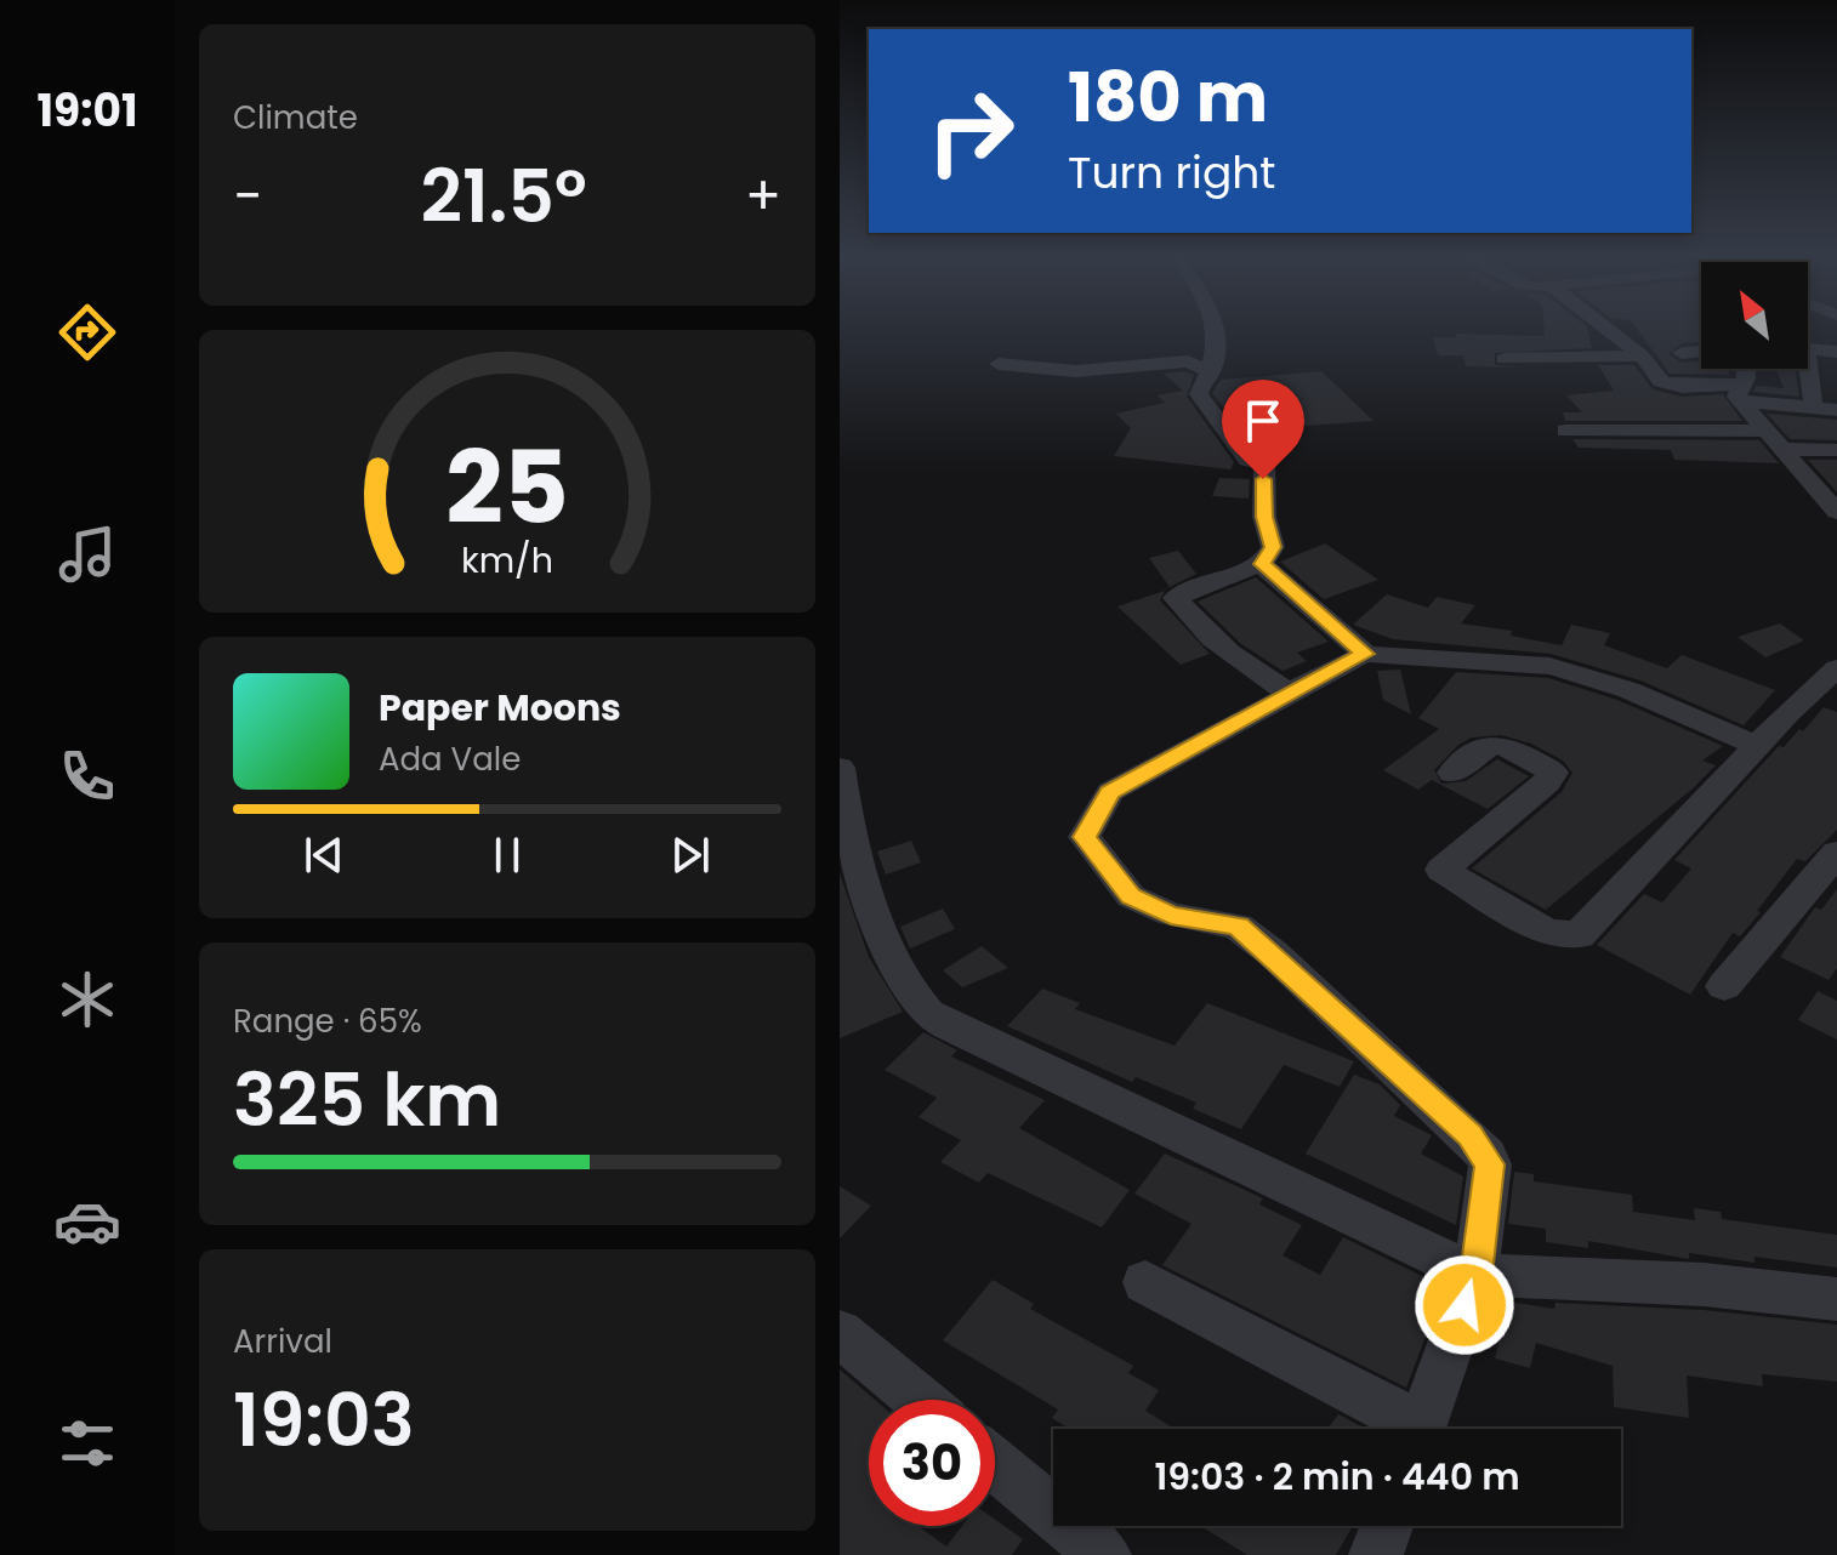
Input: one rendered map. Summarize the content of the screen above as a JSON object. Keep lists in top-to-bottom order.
{
  "north": "top left",
  "page": {
    "tabs": "19:01",
    "tile": [
      "Climate",
      ["Range · 65%", "325 km"],
      ["Arrival", "19:03"]
    ],
    "turn": ["180 m", "Turn right"],
    "heat": ["−", "21.5°", "+"],
    "song": ["Paper Moons", "Ada Vale"],
    "limit": "30",
    "trip": "19:03 · 2 min · 440 m",
    "gauge": ["25", "km/h"]
  }
}
